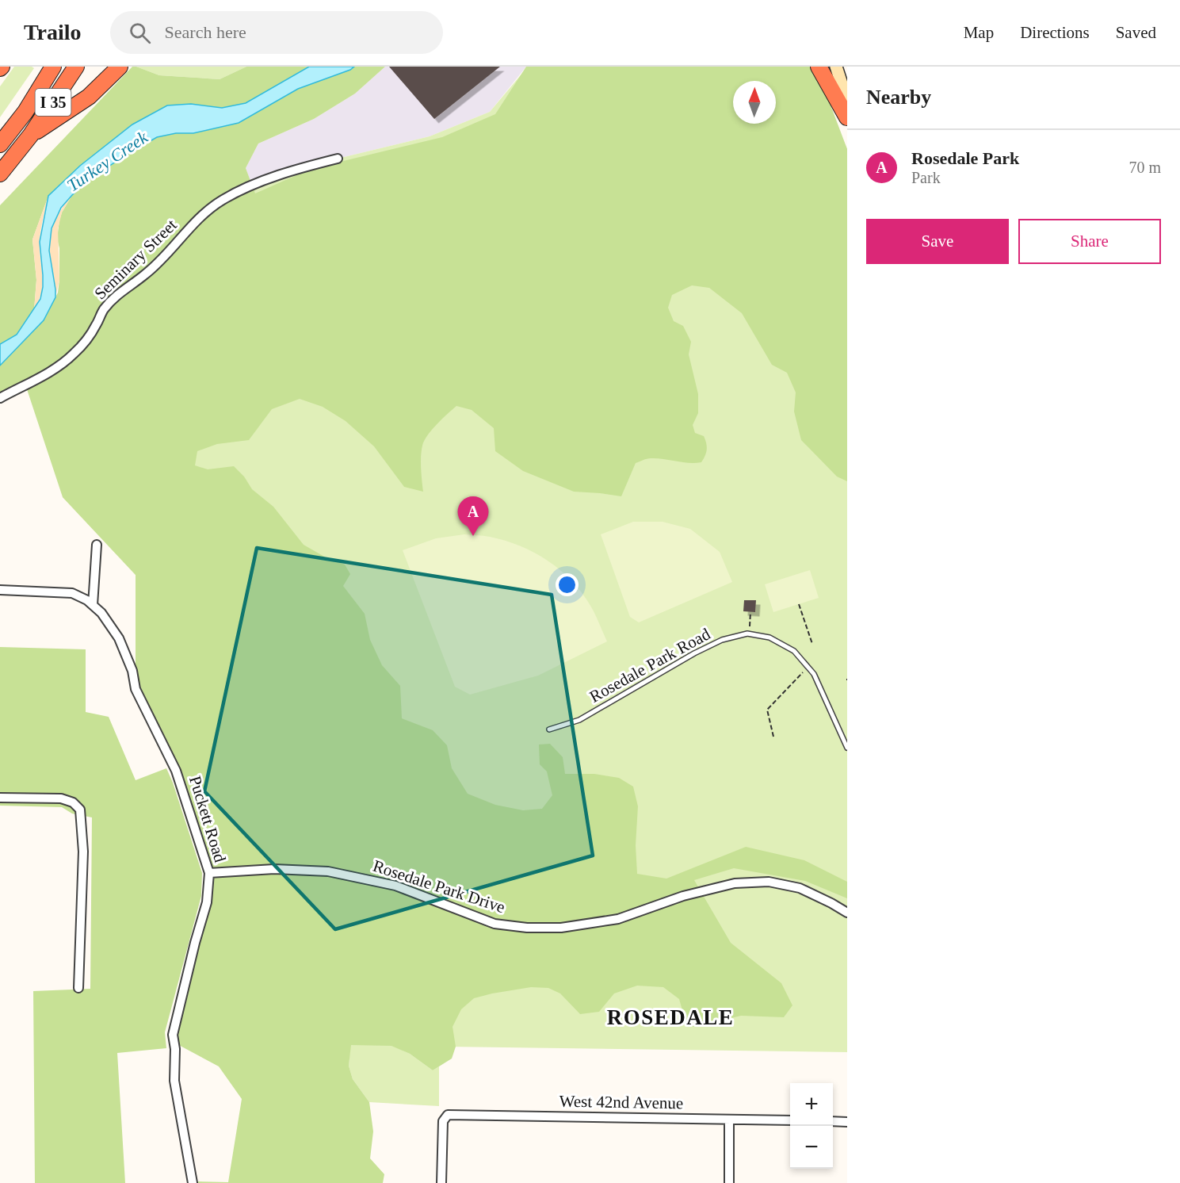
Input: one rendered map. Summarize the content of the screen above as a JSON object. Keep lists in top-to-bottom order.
{
  "streets": {
    "highway": ["I 35"],
    "street": [
      "Seminary Street",
      "Puckett Road",
      "Rosedale Park Drive",
      "West 42nd Avenue"
    ],
    "lane": ["Rosedale Park Road"]
  },
  "crossings": [
    ["Puckett Road", "Rosedale Park Drive"]
  ],
  "districts": ["ROSEDALE"],
  "water": ["Turkey Creek"],
  "north": "top",
  "page": {
    "header": "Trailo",
    "search": "Search here",
    "nav": ["Map", "Directions", "Saved"],
    "heading": "Nearby",
    "list": [
      {
        "mark": "A",
        "name": "Rosedale Park",
        "note": "Park",
        "value": "70 m"
      }
    ],
    "buttons": ["Save", "Share"],
    "pins": "A",
    "map_buttons": ["+", "−"]
  }
}
